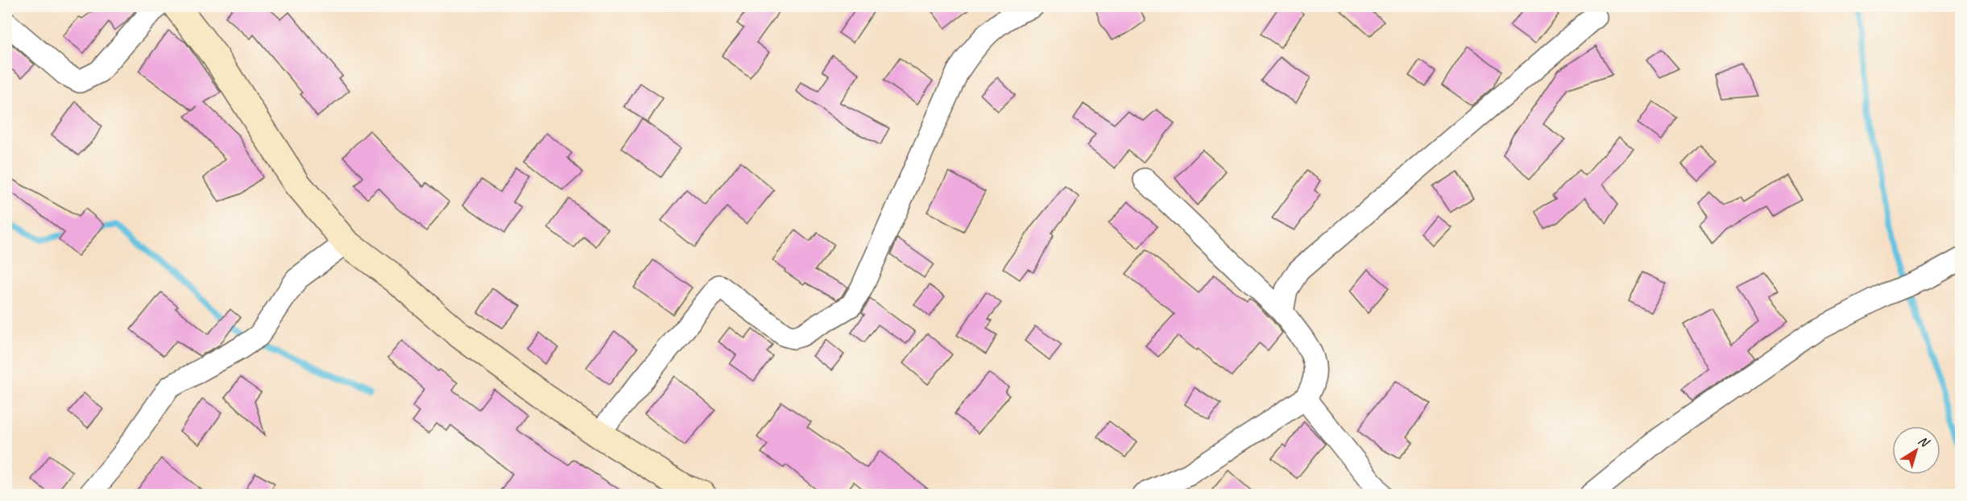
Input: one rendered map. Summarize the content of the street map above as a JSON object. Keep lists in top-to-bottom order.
{
  "north": "top right"
}
